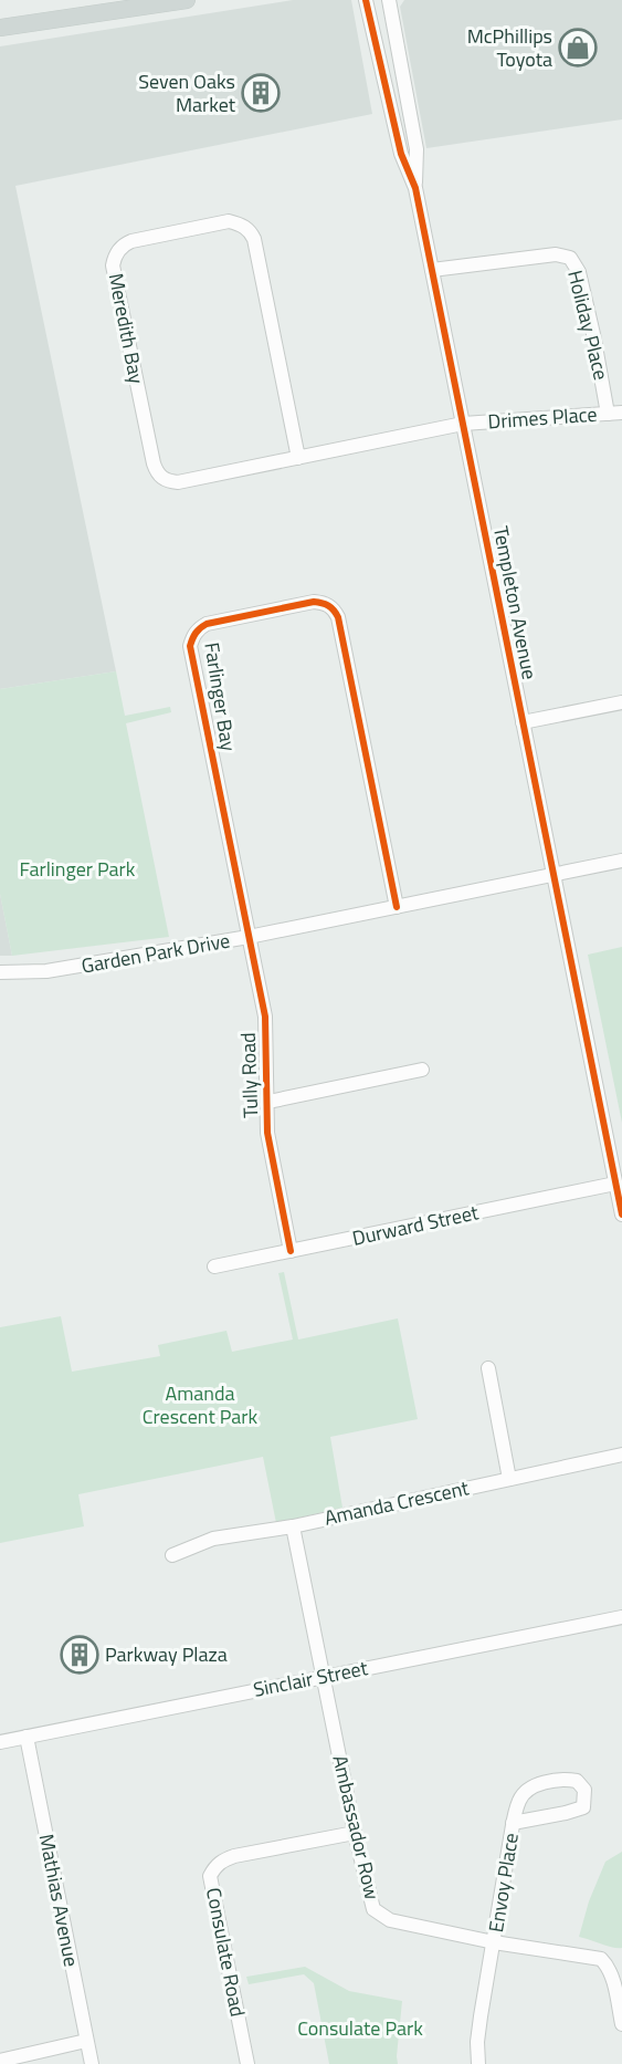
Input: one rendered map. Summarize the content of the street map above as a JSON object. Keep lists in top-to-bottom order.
{
  "streets": {
    "street": [
      "Holiday Place",
      "Meredith Bay",
      "Drimes Place",
      "Templeton Avenue",
      "Farlinger Bay",
      "Garden Park Drive",
      "Tully Road",
      "Durward Street",
      "Amanda Crescent",
      "Sinclair Street",
      "Ambassador Row",
      "Envoy Place",
      "Mathias Avenue",
      "Consulate Road"
    ]
  },
  "crossings": [
    ["Holiday Place", "Drimes Place"],
    ["Holiday Place", "Templeton Avenue"],
    ["Meredith Bay", "Drimes Place"],
    ["Meredith Bay", "Templeton Avenue"],
    ["Drimes Place", "Templeton Avenue"],
    ["Templeton Avenue", "Garden Park Drive"],
    ["Templeton Avenue", "Durward Street"],
    ["Farlinger Bay", "Garden Park Drive"],
    ["Farlinger Bay", "Tully Road"],
    ["Garden Park Drive", "Tully Road"],
    ["Tully Road", "Durward Street"],
    ["Amanda Crescent", "Ambassador Row"],
    ["Sinclair Street", "Ambassador Row"],
    ["Sinclair Street", "Mathias Avenue"],
    ["Ambassador Row", "Envoy Place"],
    ["Ambassador Row", "Consulate Road"]
  ],
  "parks": ["Farlinger Park", "Amanda Crescent Park", "Consulate Park"],
  "places": {
    "shop": ["McPhillips Toyota"],
    "building": ["Seven Oaks Market", "Parkway Plaza"]
  }
}
